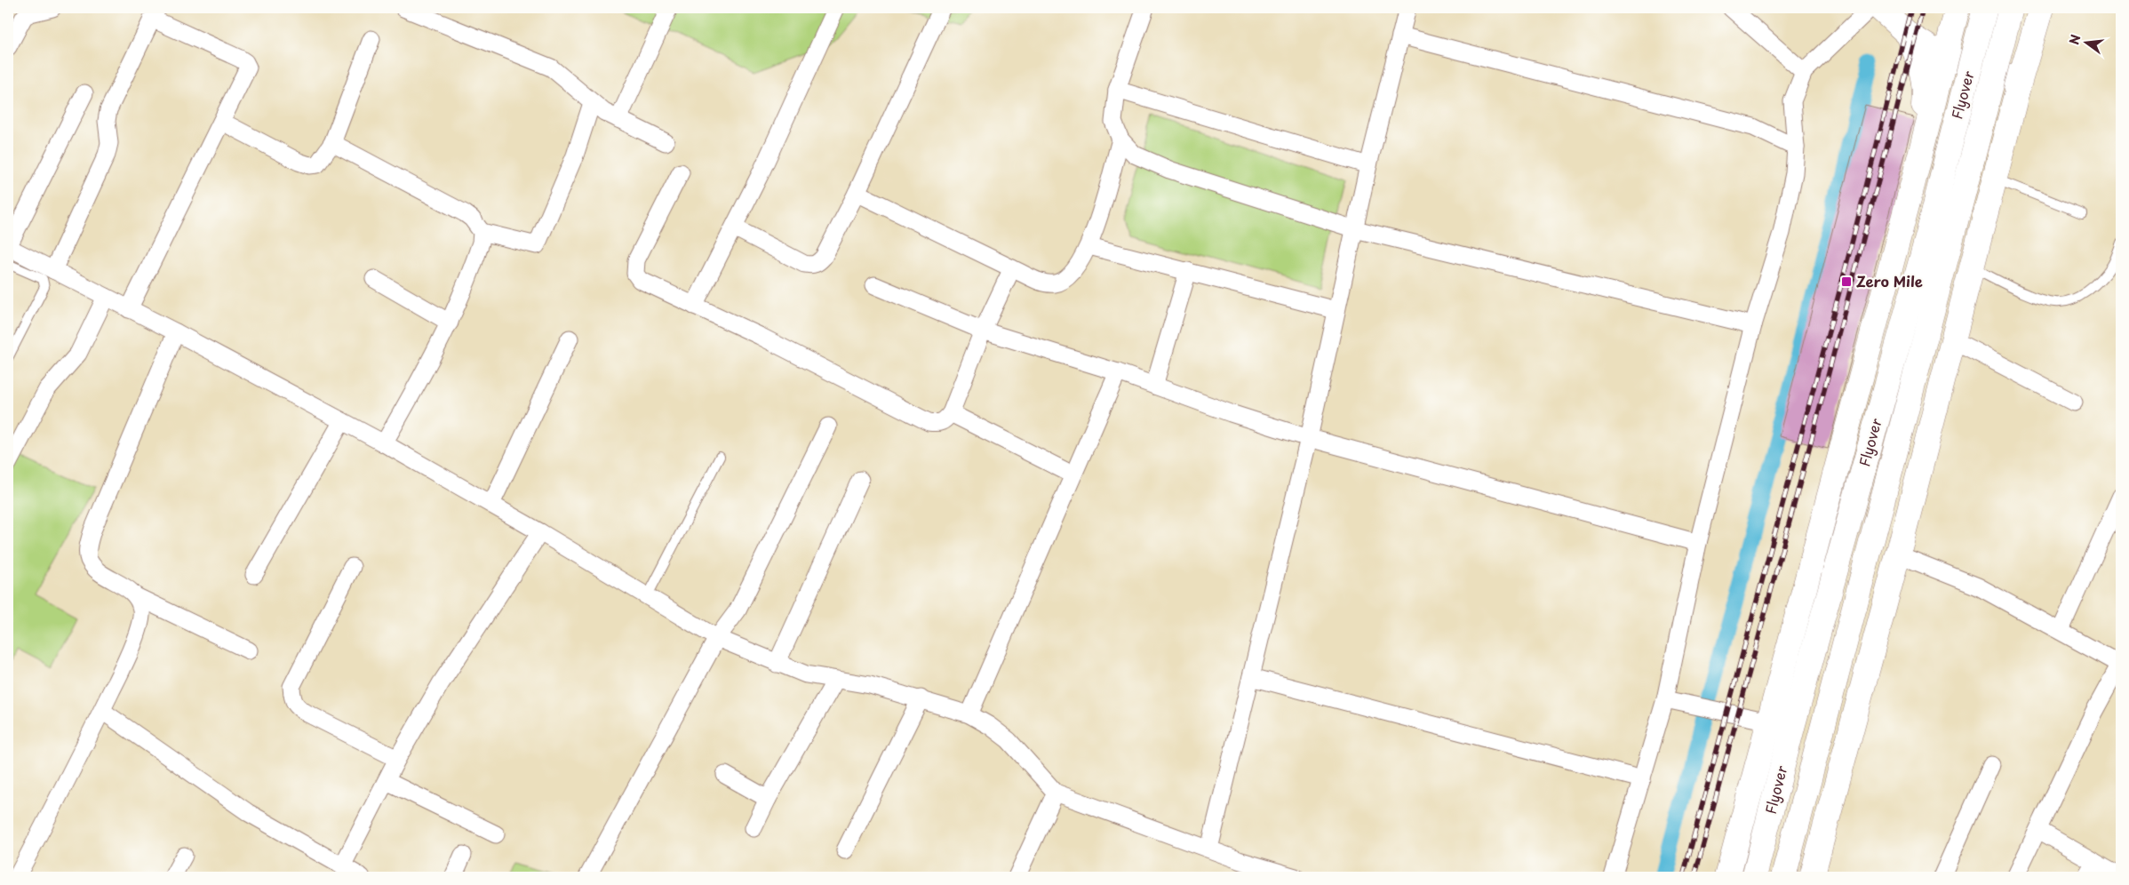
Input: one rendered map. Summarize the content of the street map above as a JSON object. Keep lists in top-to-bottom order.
{
  "streets": {
    "highway": ["Flyover"]
  },
  "places": {
    "transit": ["Zero Mile"]
  },
  "north": "left"
}
